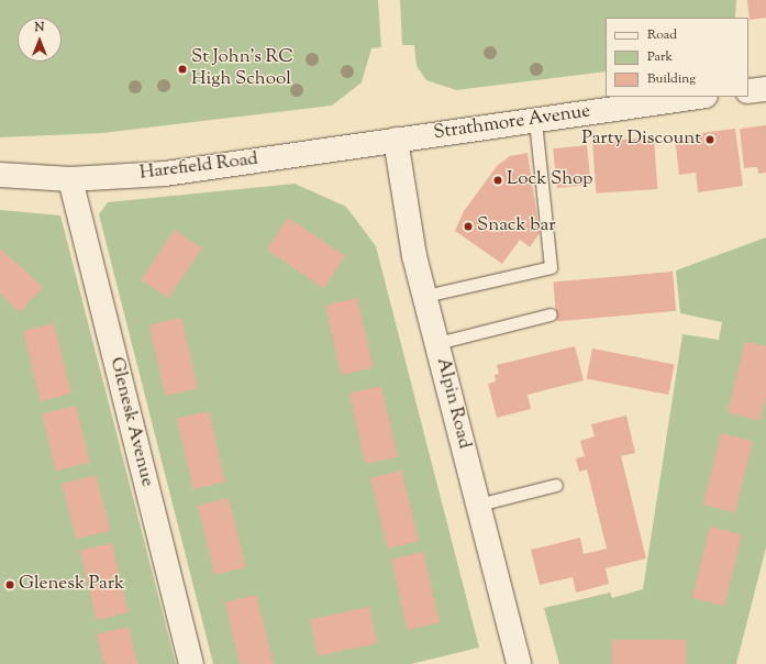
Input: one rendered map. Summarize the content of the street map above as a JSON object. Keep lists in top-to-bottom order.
{
  "streets": {
    "street": [
      "Strathmore Avenue",
      "Harefield Road",
      "Alpin Road",
      "Glenesk Avenue"
    ]
  },
  "crossings": [
    ["Strathmore Avenue", "Harefield Road"],
    ["Strathmore Avenue", "Alpin Road"],
    ["Harefield Road", "Alpin Road"],
    ["Harefield Road", "Glenesk Avenue"]
  ],
  "places": [
    "St John's RC High School",
    "Party Discount",
    "Lock Shop",
    "Snack bar",
    "Glenesk Park"
  ],
  "legend": ["Road", "Park", "Building"],
  "north": "top"
}
